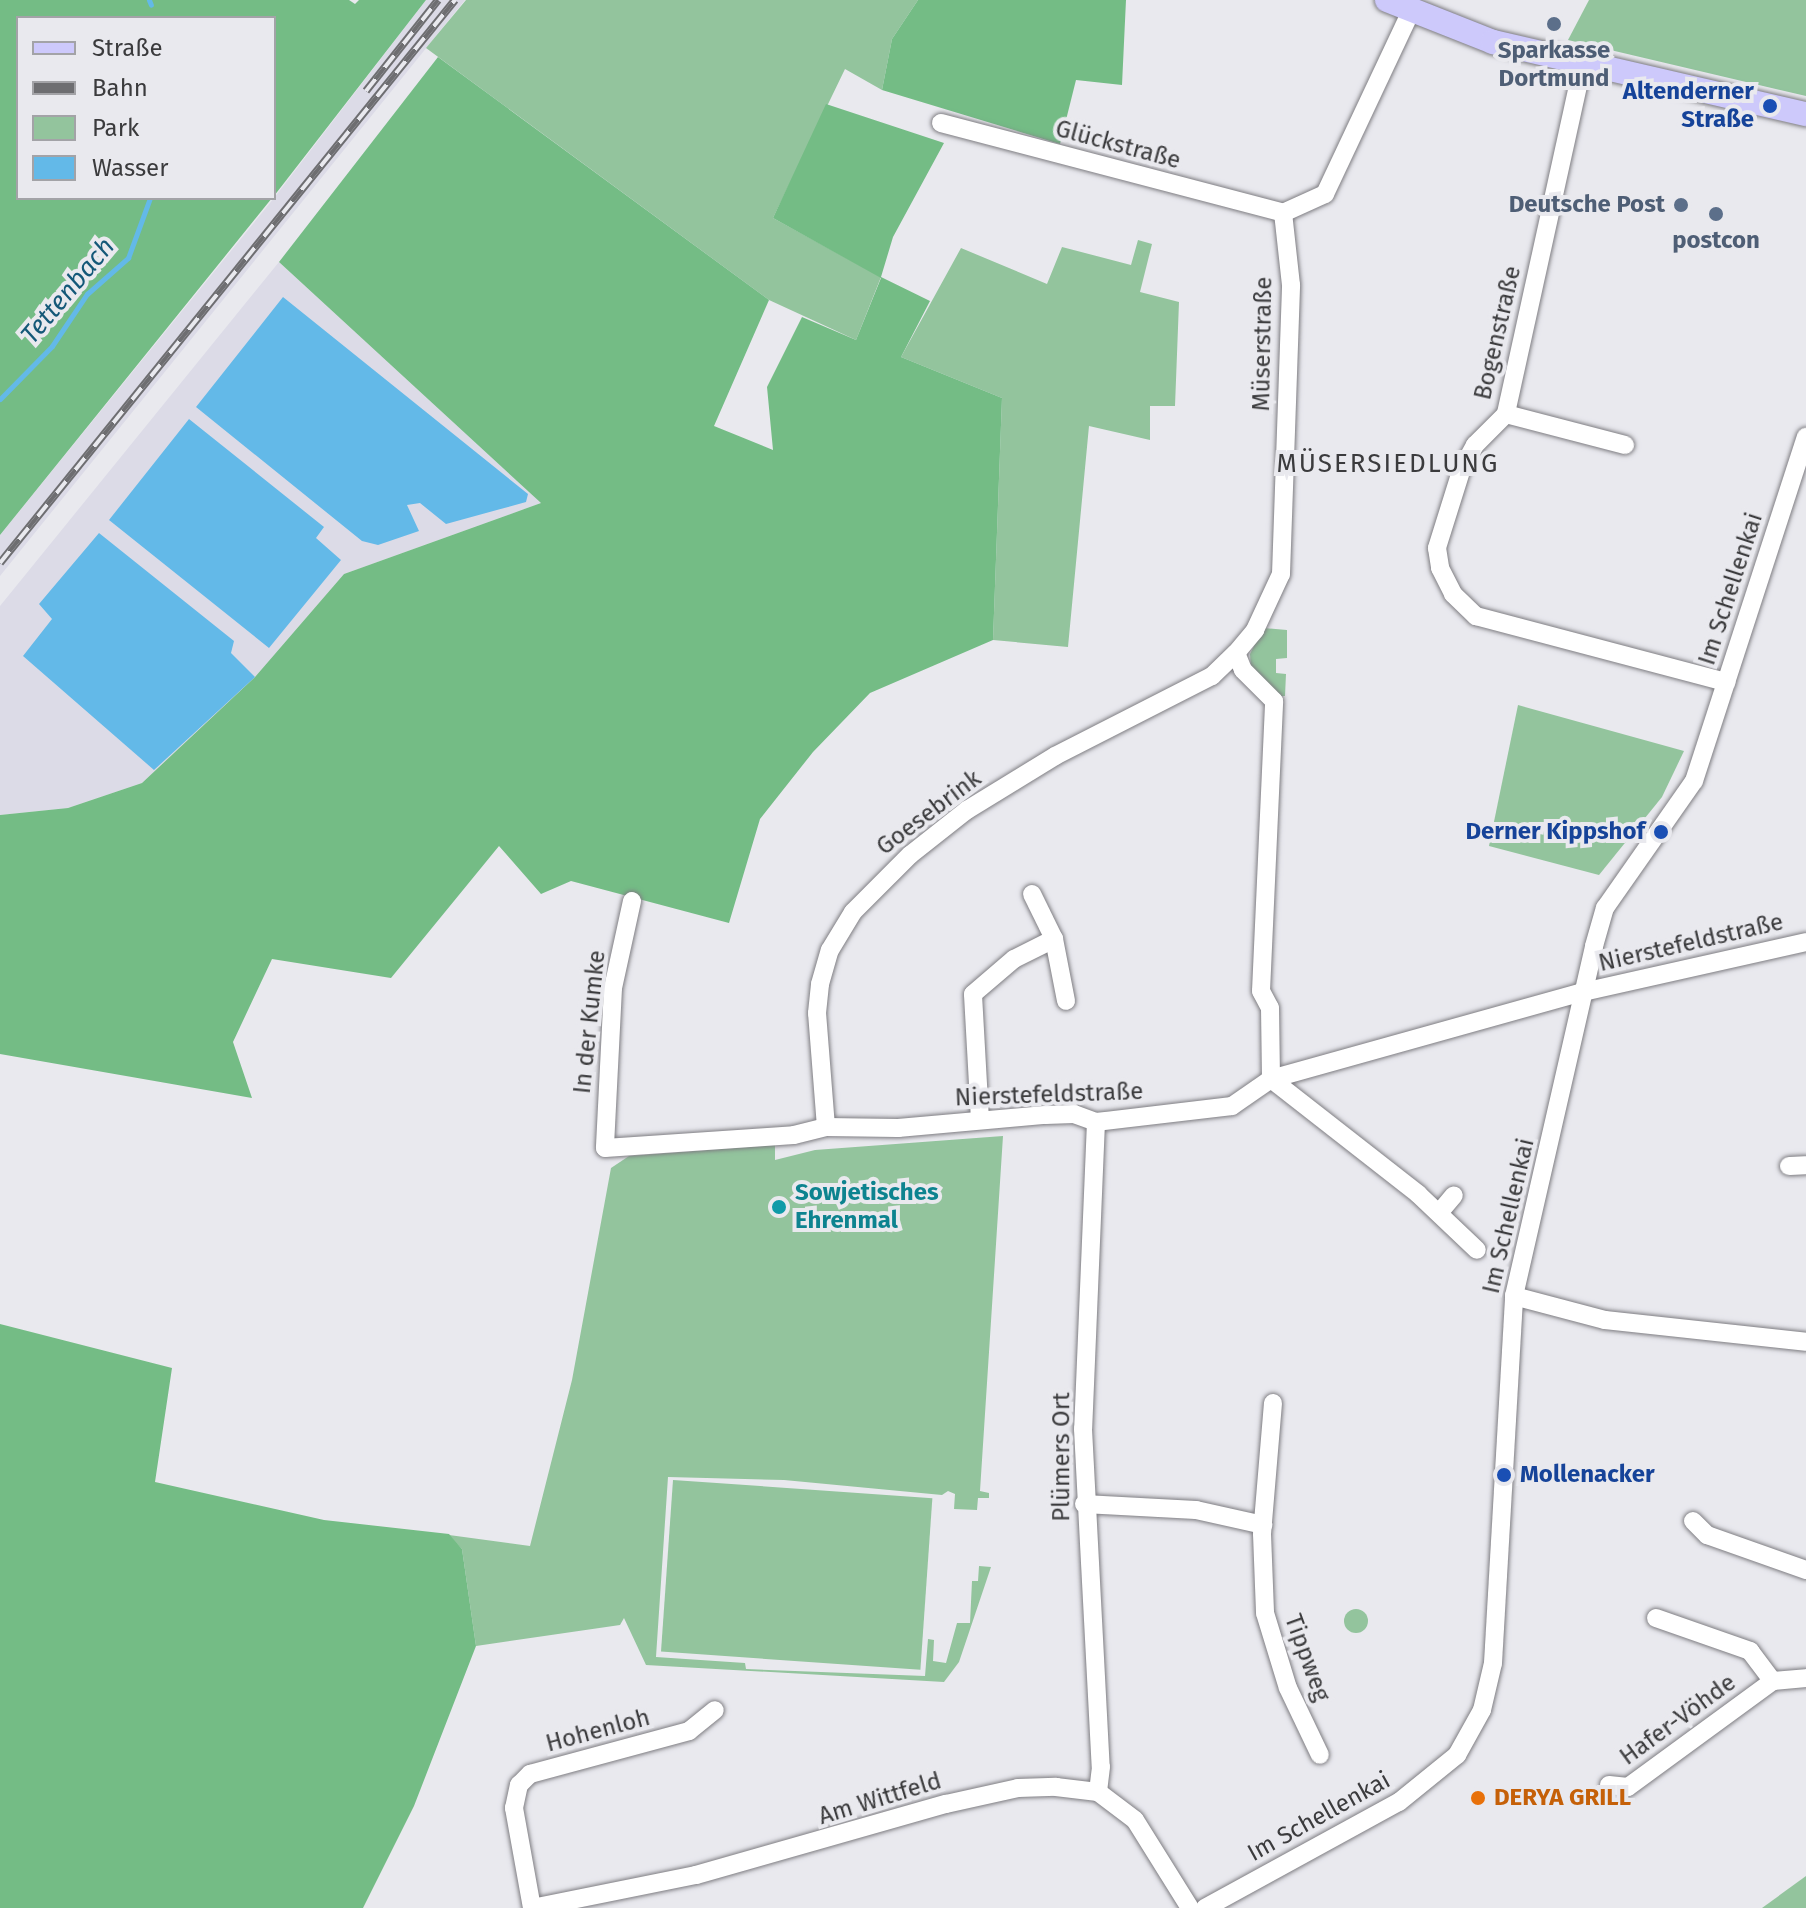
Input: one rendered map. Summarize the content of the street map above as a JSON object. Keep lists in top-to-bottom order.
{
  "streets": {
    "street": [
      "Glückstraße",
      "Bogenstraße",
      "Müserstraße",
      "Im Schellenkai",
      "Goesebrink",
      "Nierstefeldstraße",
      "In der Kumke",
      "Plümers Ort",
      "Tippweg",
      "Hafer-Vöhde",
      "Hohenloh",
      "Am Wittfeld"
    ]
  },
  "crossings": [
    ["Glückstraße", "Müserstraße"],
    ["Bogenstraße", "Im Schellenkai"],
    ["Müserstraße", "Goesebrink"],
    ["Im Schellenkai", "Nierstefeldstraße"],
    ["Goesebrink", "Nierstefeldstraße"],
    ["Nierstefeldstraße", "In der Kumke"],
    ["Nierstefeldstraße", "Plümers Ort"],
    ["Plümers Ort", "Am Wittfeld"],
    ["Hohenloh", "Am Wittfeld"]
  ],
  "districts": ["MÜSERSIEDLUNG"],
  "water": ["Tettenbach"],
  "places": [
    "Sparkasse Dortmund",
    "Altenderner Straße",
    "Deutsche Post",
    "postcon",
    "Derner Kippshof",
    "Sowjetisches Ehrenmal",
    "Mollenacker",
    "DERYA GRILL"
  ],
  "legend": [
    "Straße",
    "Bahn",
    "Park",
    "Wasser"
  ]
}
